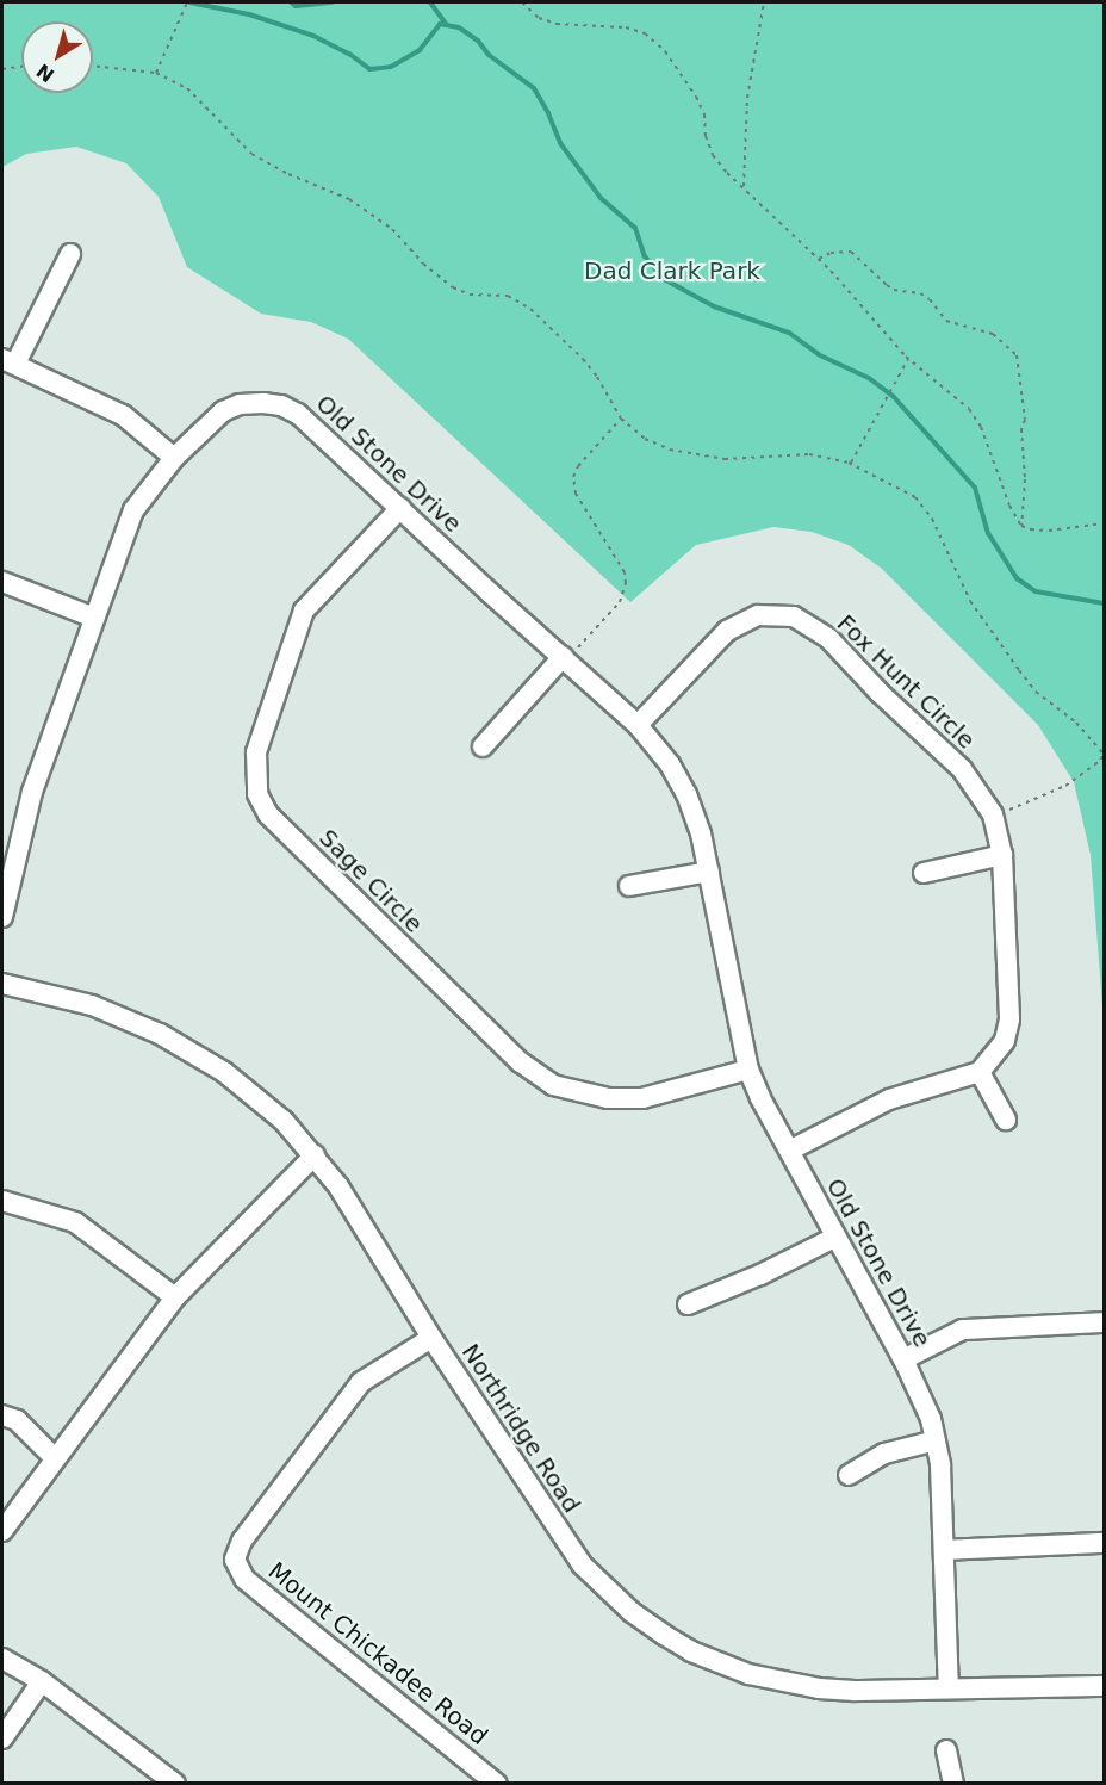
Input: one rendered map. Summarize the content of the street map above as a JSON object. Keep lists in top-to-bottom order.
{
  "streets": {
    "street": [
      "Old Stone Drive",
      "Fox Hunt Circle",
      "Sage Circle",
      "Northridge Road",
      "Mount Chickadee Road"
    ]
  },
  "crossings": [
    ["Old Stone Drive", "Fox Hunt Circle"],
    ["Old Stone Drive", "Sage Circle"],
    ["Old Stone Drive", "Northridge Road"],
    ["Northridge Road", "Mount Chickadee Road"]
  ],
  "parks": ["Dad Clark Park"],
  "north": "bottom left"
}
